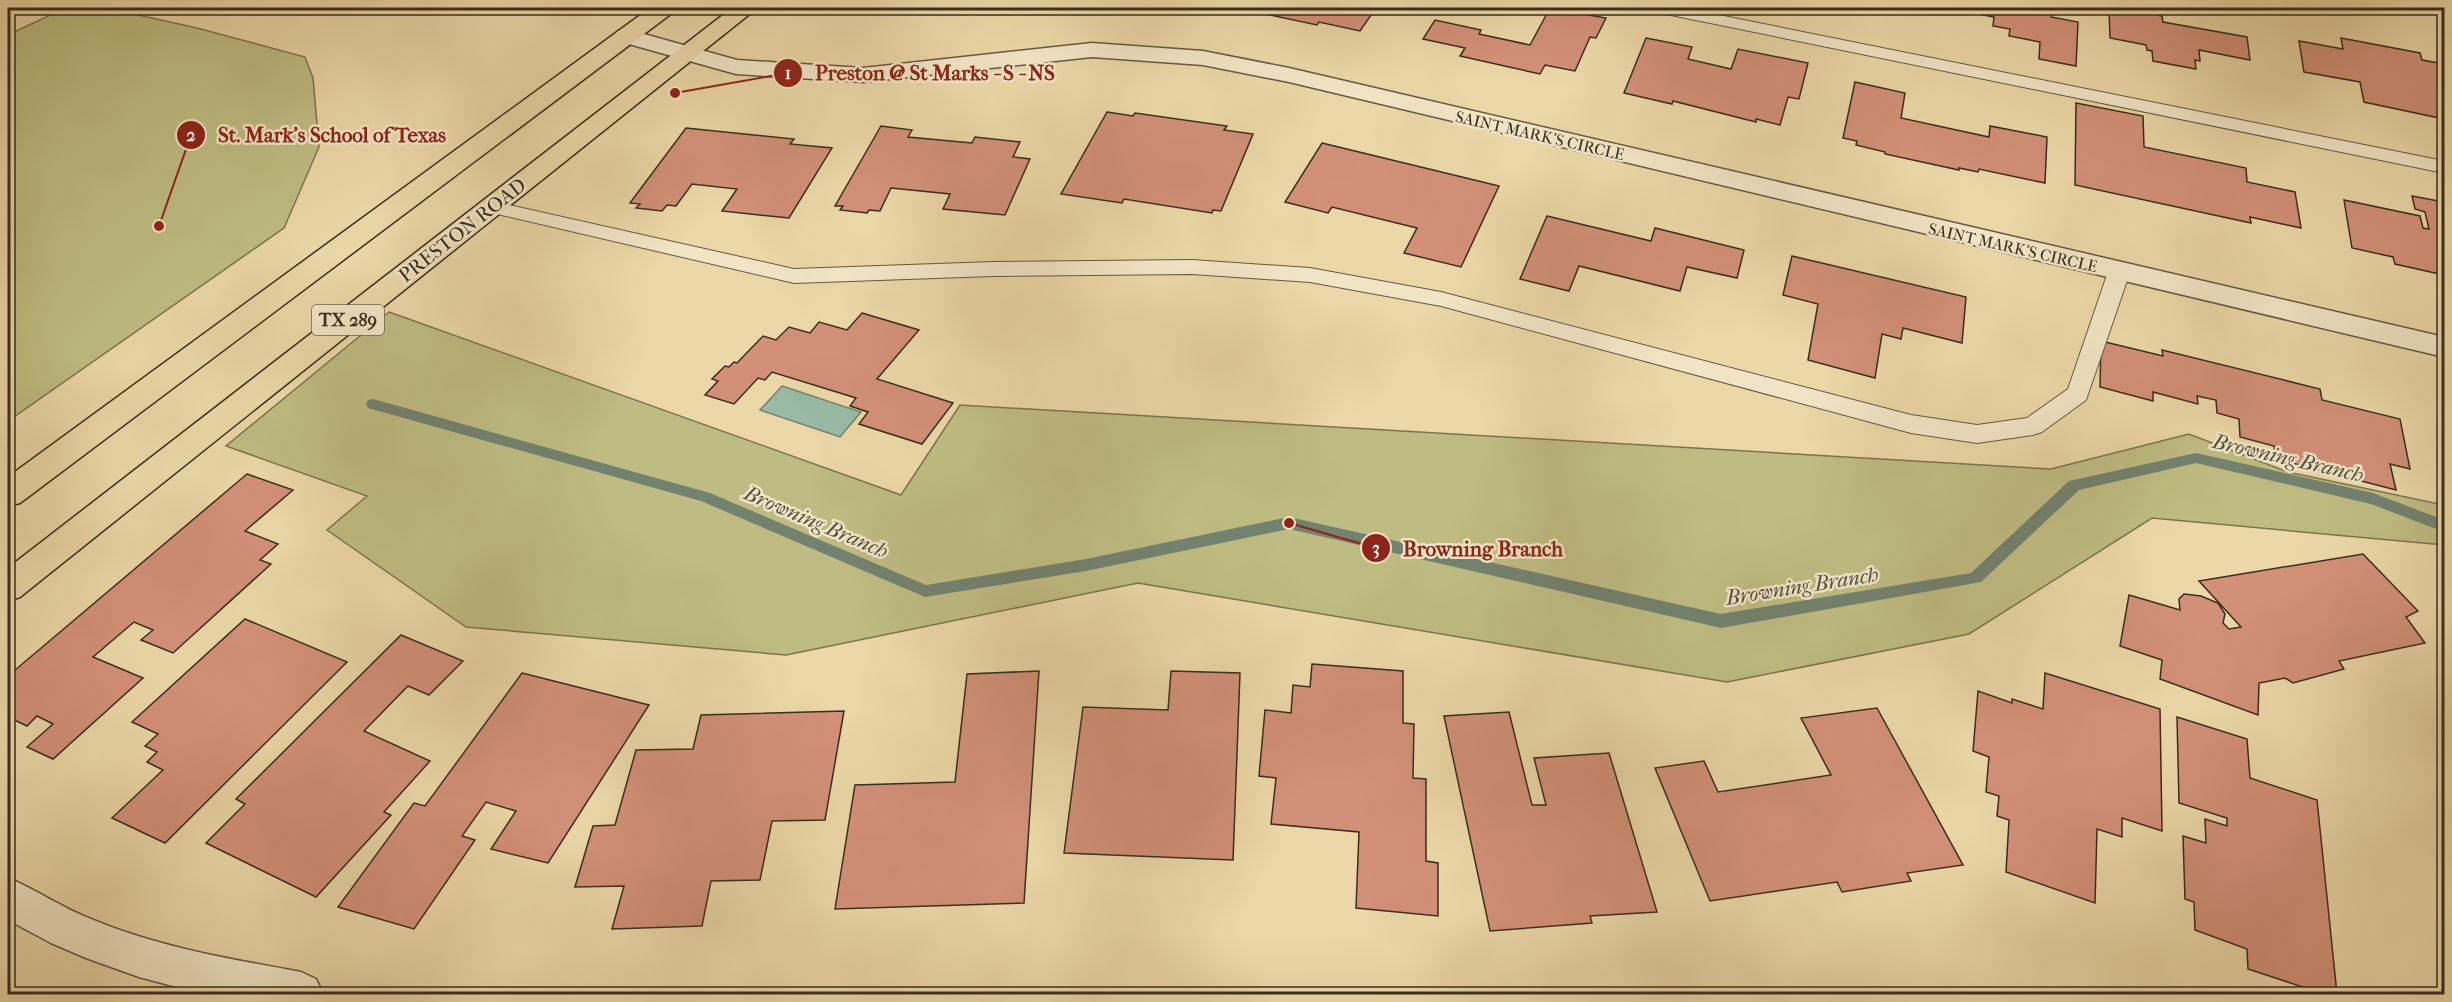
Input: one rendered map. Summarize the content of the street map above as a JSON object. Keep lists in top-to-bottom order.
{
  "streets": {
    "main road": ["PRESTON ROAD", "TX 289"],
    "street": ["SAINT MARK'S CIRCLE"]
  },
  "crossings": [
    ["SAINT MARK'S CIRCLE", "PRESTON ROAD"]
  ],
  "water": ["Browning Branch"],
  "places": ["Preston @ St Marks - S - NS", "St. Mark's School of Texas", "Browning Branch"]
}
